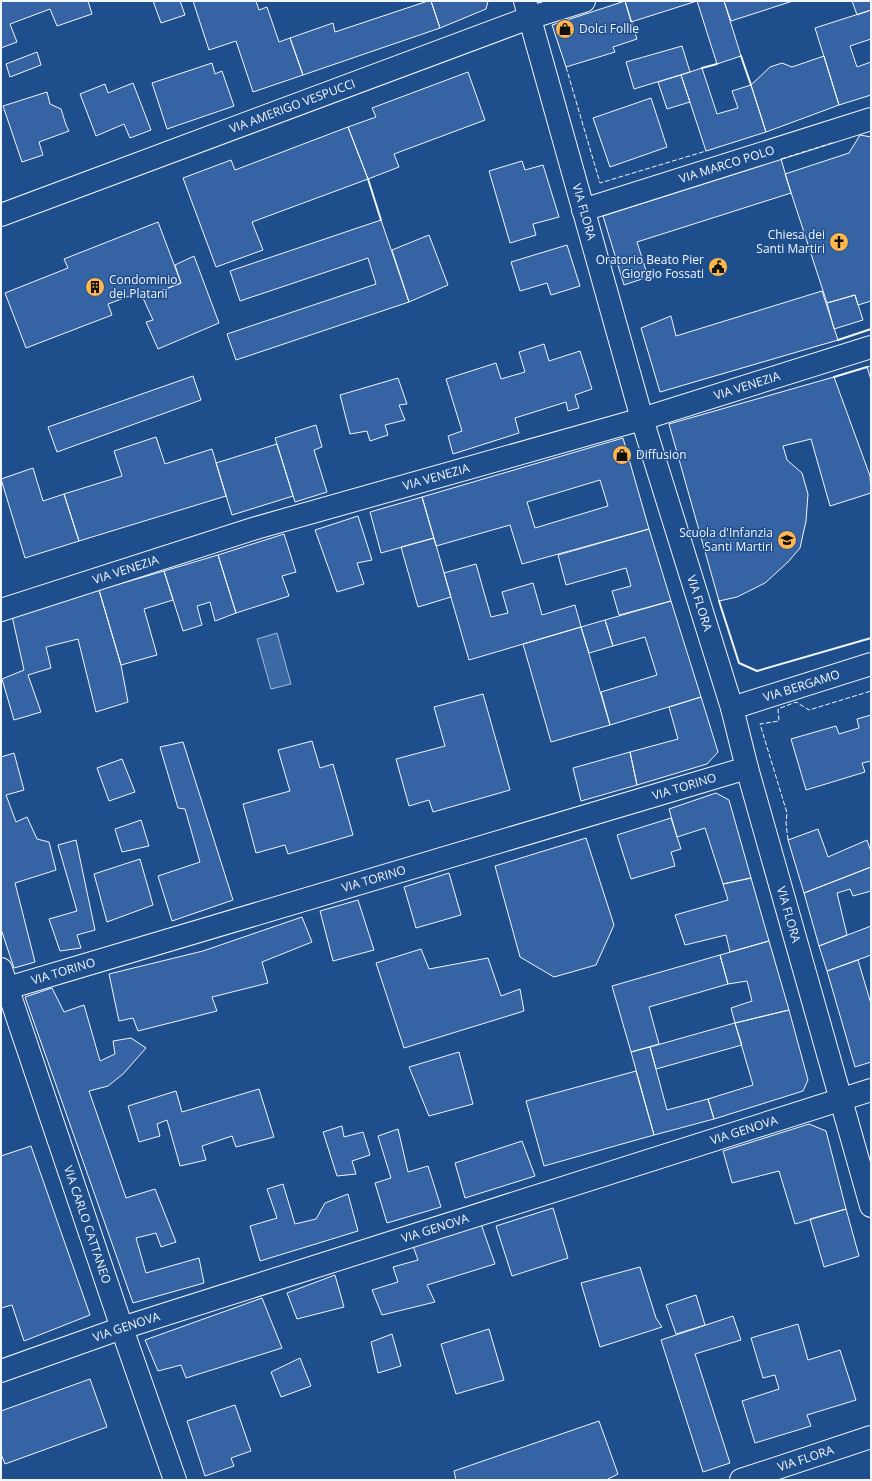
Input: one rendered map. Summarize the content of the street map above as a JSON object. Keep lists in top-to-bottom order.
{
  "streets": {
    "street": [
      "VIA AMERIGO VESPUCCI",
      "VIA MARCO POLO",
      "VIA FLORA",
      "VIA VENEZIA",
      "VIA BERGAMO",
      "VIA TORINO",
      "VIA GENOVA",
      "VIA CARLO CATTANEO"
    ]
  },
  "crossings": [
    ["VIA AMERIGO VESPUCCI", "VIA FLORA"],
    ["VIA MARCO POLO", "VIA FLORA"],
    ["VIA FLORA", "VIA VENEZIA"],
    ["VIA FLORA", "VIA BERGAMO"],
    ["VIA FLORA", "VIA TORINO"],
    ["VIA FLORA", "VIA GENOVA"],
    ["VIA TORINO", "VIA CARLO CATTANEO"],
    ["VIA GENOVA", "VIA CARLO CATTANEO"]
  ],
  "places": {
    "shop": ["Dolci Follie", "Diffusion"],
    "church": ["Chiesa dei Santi Martiri"],
    "public building": ["Oratorio Beato Pier Giorgio Fossati"],
    "building": ["Condominio dei Platani"],
    "school or university": ["Scuola d'Infanzia Santi Martiri"]
  }
}
